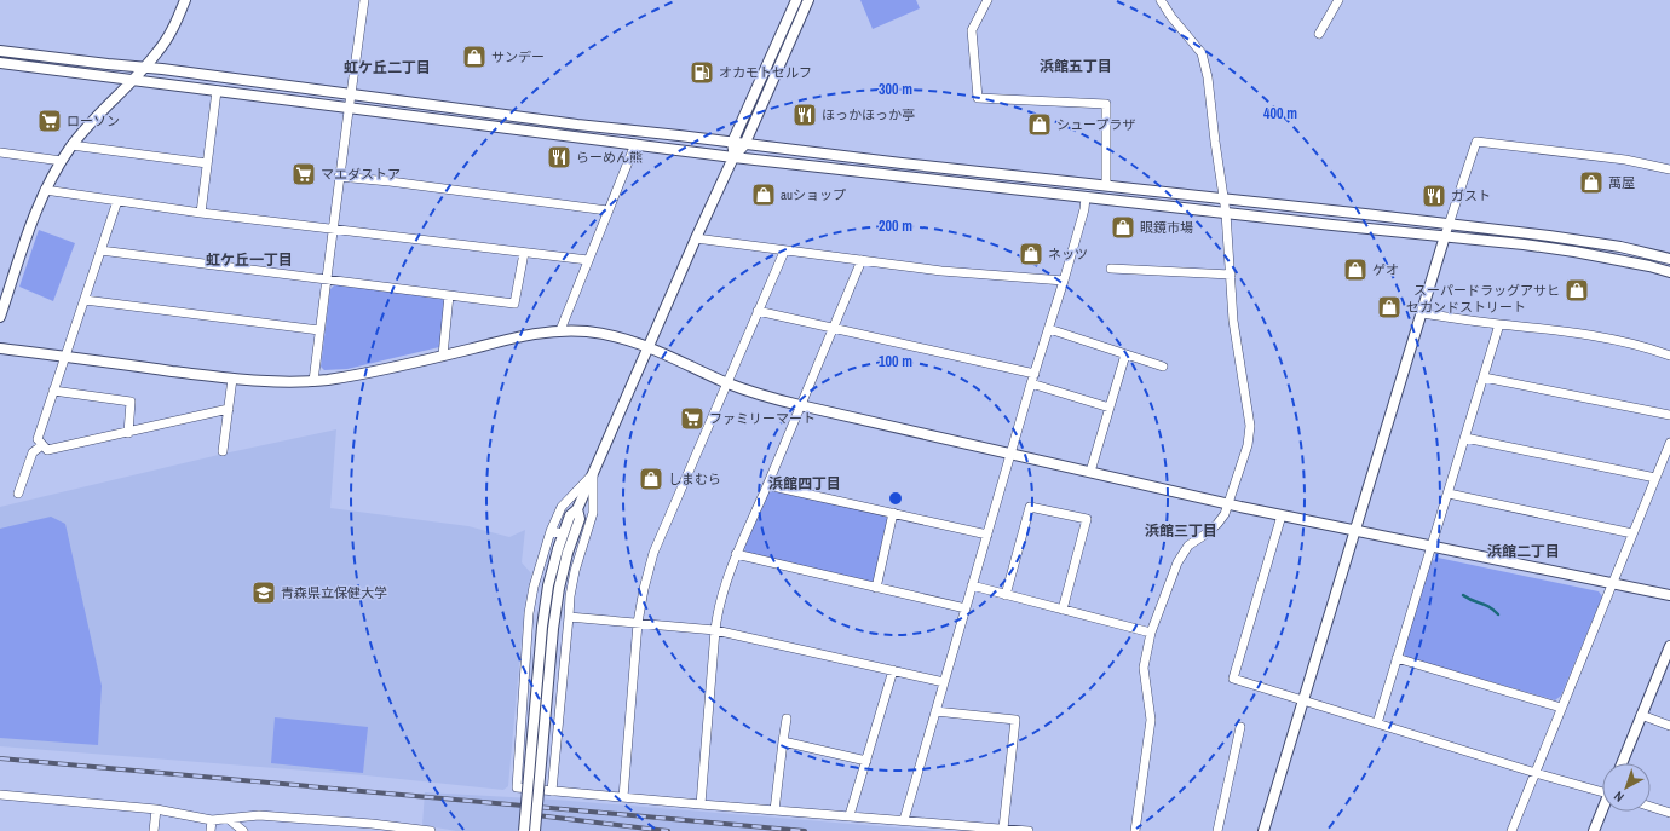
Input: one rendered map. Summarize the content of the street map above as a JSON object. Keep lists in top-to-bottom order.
{
  "districts": [
    "浜館五丁目",
    "虹ケ丘二丁目",
    "虹ケ丘一丁目",
    "浜館四丁目",
    "浜館三丁目",
    "浜館二丁目"
  ],
  "places": {
    "shop": [
      "サンデー",
      "シュープラザ",
      "萬屋",
      "auショップ",
      "眼鏡市場",
      "ネッツ",
      "ゲオ",
      "スーパードラッグアサヒ",
      "セカンドストリート",
      "しまむら"
    ],
    "fuel station": ["オカモトセルフ"],
    "restaurant": ["ほっかほっか亭", "らーめん熊", "ガスト"],
    "supermarket": ["ローソン", "マエダストア", "ファミリーマート"],
    "school or university": ["青森県立保健大学"]
  },
  "north": "bottom left",
  "rings": [
    "300 m",
    "400 m",
    "200 m",
    "100 m"
  ]
}
